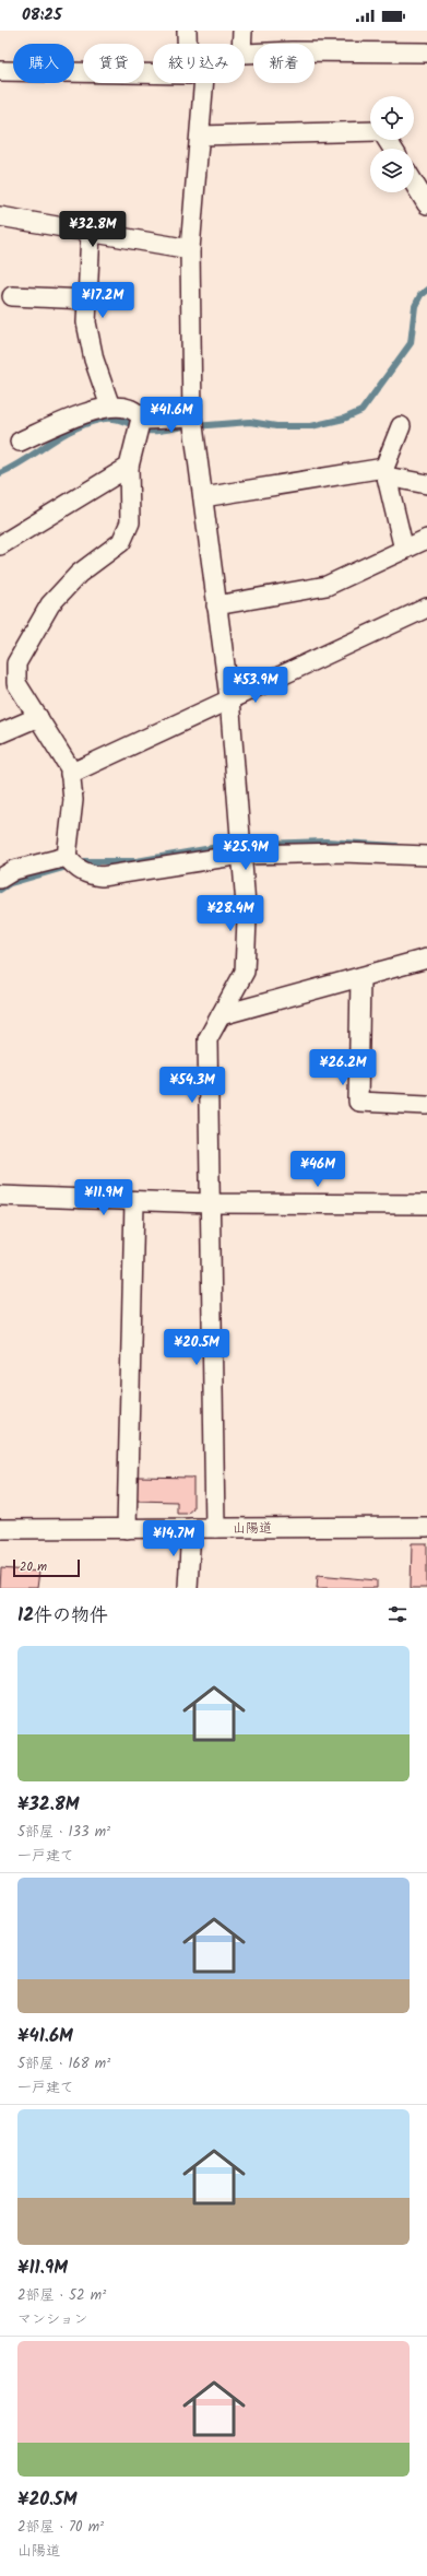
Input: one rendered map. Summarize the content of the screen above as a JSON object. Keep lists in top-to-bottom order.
{
  "streets": {
    "street": ["山陽道"]
  },
  "scale_bar": "20 m",
  "page": {
    "status": "08:25",
    "chip": [
      "購入",
      "賃貸",
      "絞り込み",
      "新着"
    ],
    "price": [
      "¥32.8M",
      "¥17.2M",
      "¥41.6M",
      "¥53.9M",
      "¥25.9M",
      "¥28.4M",
      "¥26.2M",
      "¥54.3M",
      "¥46M",
      "¥11.9M",
      "¥20.5M",
      "¥14.7M"
    ],
    "scale": "20 m",
    "heading": "12件の物件",
    "list": [
      {
        "name": "¥32.8M",
        "note": "5部屋 · 133 m² · 一戸建て"
      },
      {
        "name": "¥41.6M",
        "note": "5部屋 · 168 m² · 一戸建て"
      },
      {
        "name": "¥11.9M",
        "note": "2部屋 · 52 m² · マンション"
      },
      {
        "name": "¥20.5M",
        "note": "2部屋 · 70 m² · 山陽道"
      }
    ]
  }
}
